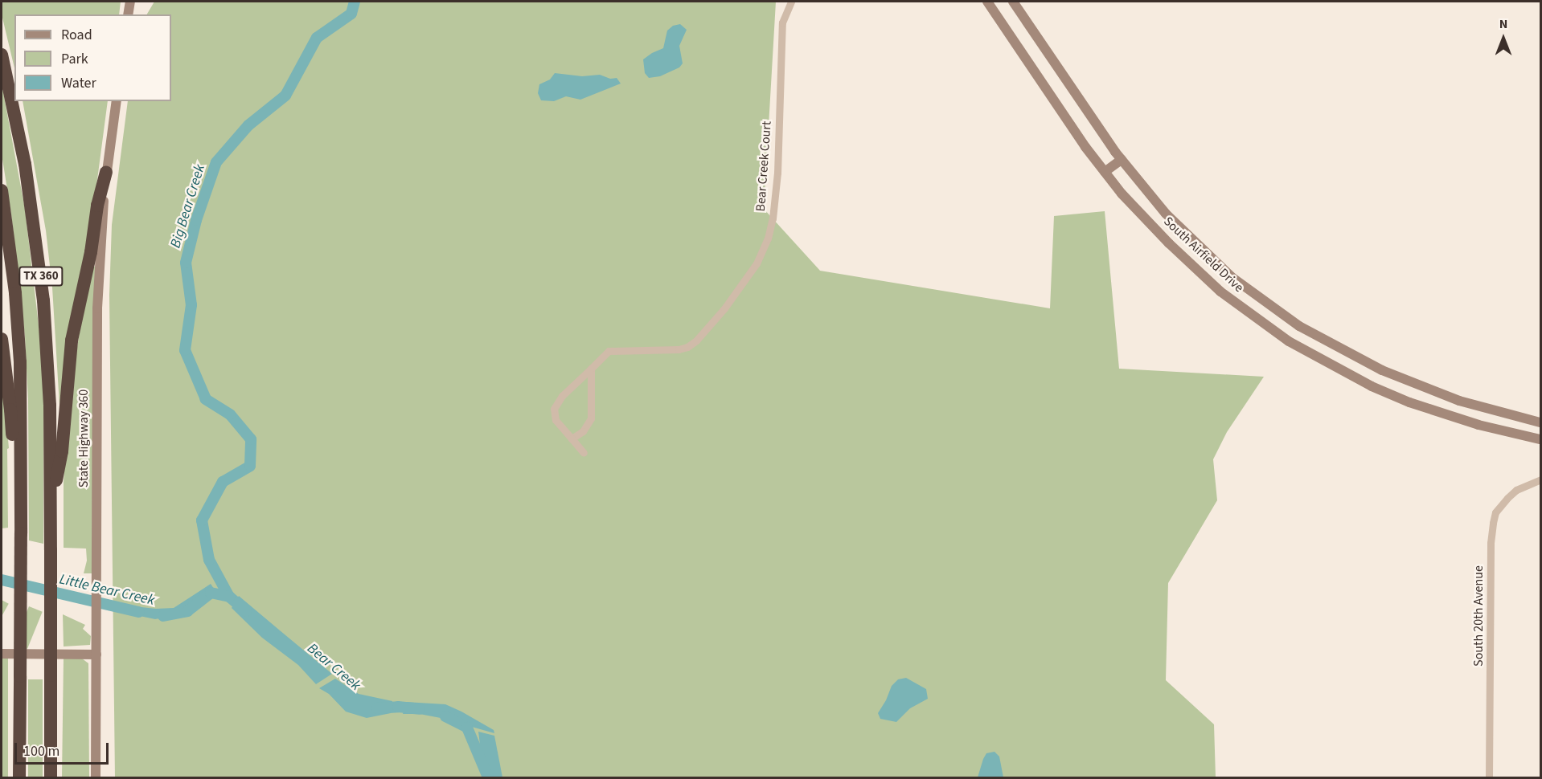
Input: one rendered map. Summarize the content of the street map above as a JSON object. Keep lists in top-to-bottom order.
{
  "streets": {
    "highway": ["TX 360"],
    "main road": ["South Airfield Drive", "State Highway 360"],
    "street": ["Bear Creek Court", "South 20th Avenue"]
  },
  "water": ["Big Bear Creek", "Little Bear Creek", "Bear Creek"],
  "legend": ["Road", "Park", "Water"],
  "scale_bar": "100 m",
  "north": "top"
}
